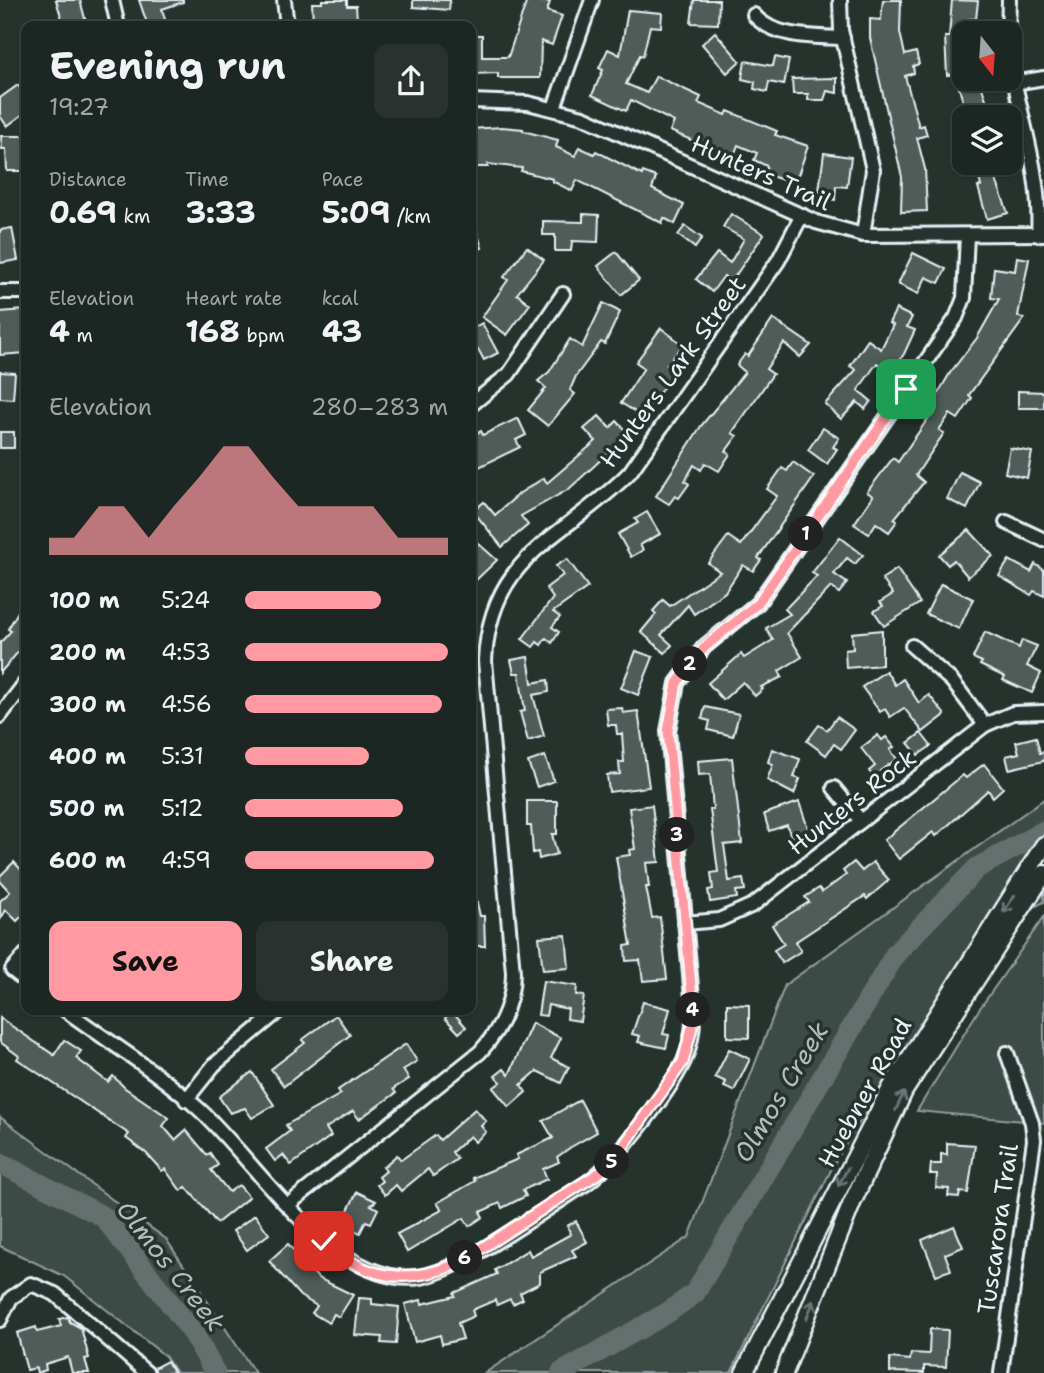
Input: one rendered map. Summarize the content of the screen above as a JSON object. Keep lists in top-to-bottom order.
{
  "streets": {
    "main road": ["Huebner Road"],
    "street": [
      "Hunters Trail",
      "Hunters Lark Street",
      "Hunters Rock",
      "Tuscarora Trail"
    ]
  },
  "crossings": [
    ["Hunters Trail", "Hunters Lark Street"]
  ],
  "water": ["Olmos Creek"],
  "north": "bottom",
  "page": {
    "heading": ["Evening run", "19:27"],
    "stats": [
      ["Distance", "0.69 km"],
      ["Time", "3:33"],
      ["Pace", "5:09 /km"],
      ["Elevation", "4 m"],
      ["Heart rate", "168 bpm"],
      ["kcal", "43"]
    ],
    "chart": ["Elevation", "280–283 m"],
    "pins": [
      "1",
      "2",
      "3",
      "4",
      "5",
      "6"
    ],
    "list": [
      {
        "name": "100 m",
        "note": "5:24"
      },
      {
        "name": "200 m",
        "note": "4:53"
      },
      {
        "name": "300 m",
        "note": "4:56"
      },
      {
        "name": "400 m",
        "note": "5:31"
      },
      {
        "name": "500 m",
        "note": "5:12"
      },
      {
        "name": "600 m",
        "note": "4:59"
      }
    ],
    "buttons": ["Save", "Share"]
  }
}
